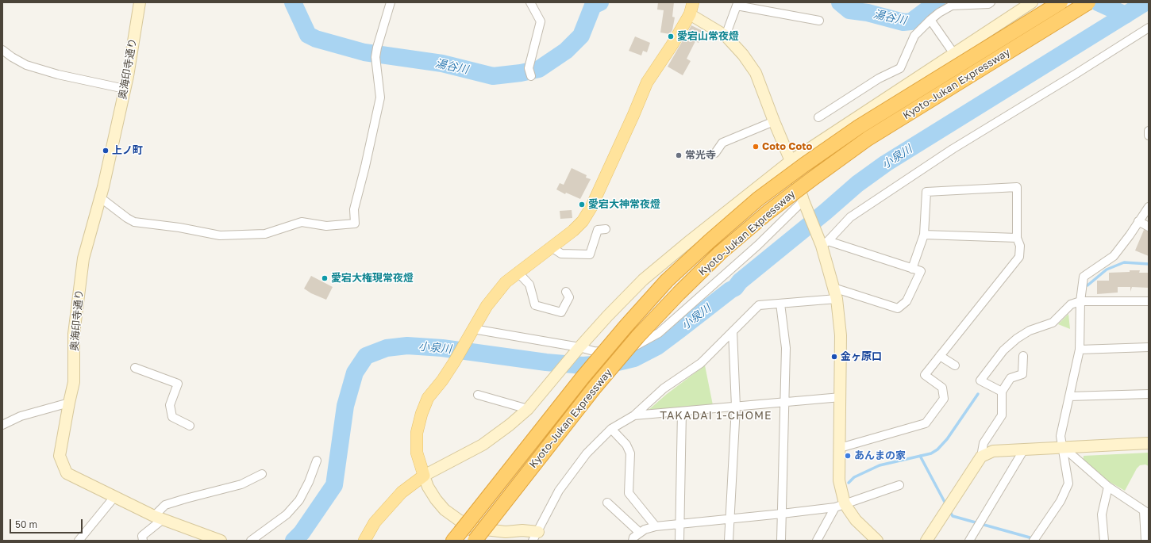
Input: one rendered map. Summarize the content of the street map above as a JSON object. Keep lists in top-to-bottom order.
{
  "streets": {
    "highway": ["Kyoto-Jukan Expressway"],
    "street": ["奥海印寺通り"]
  },
  "districts": ["TAKADAI 1-CHOME"],
  "water": ["湯谷川", "小泉川"],
  "places": [
    "愛宕山常夜燈",
    "Coto Coto",
    "上ノ町",
    "常光寺",
    "愛宕大神常夜燈",
    "愛宕大権現常夜燈",
    "金ヶ原口",
    "あんまの家"
  ],
  "scale_bar": "50 m"
}
